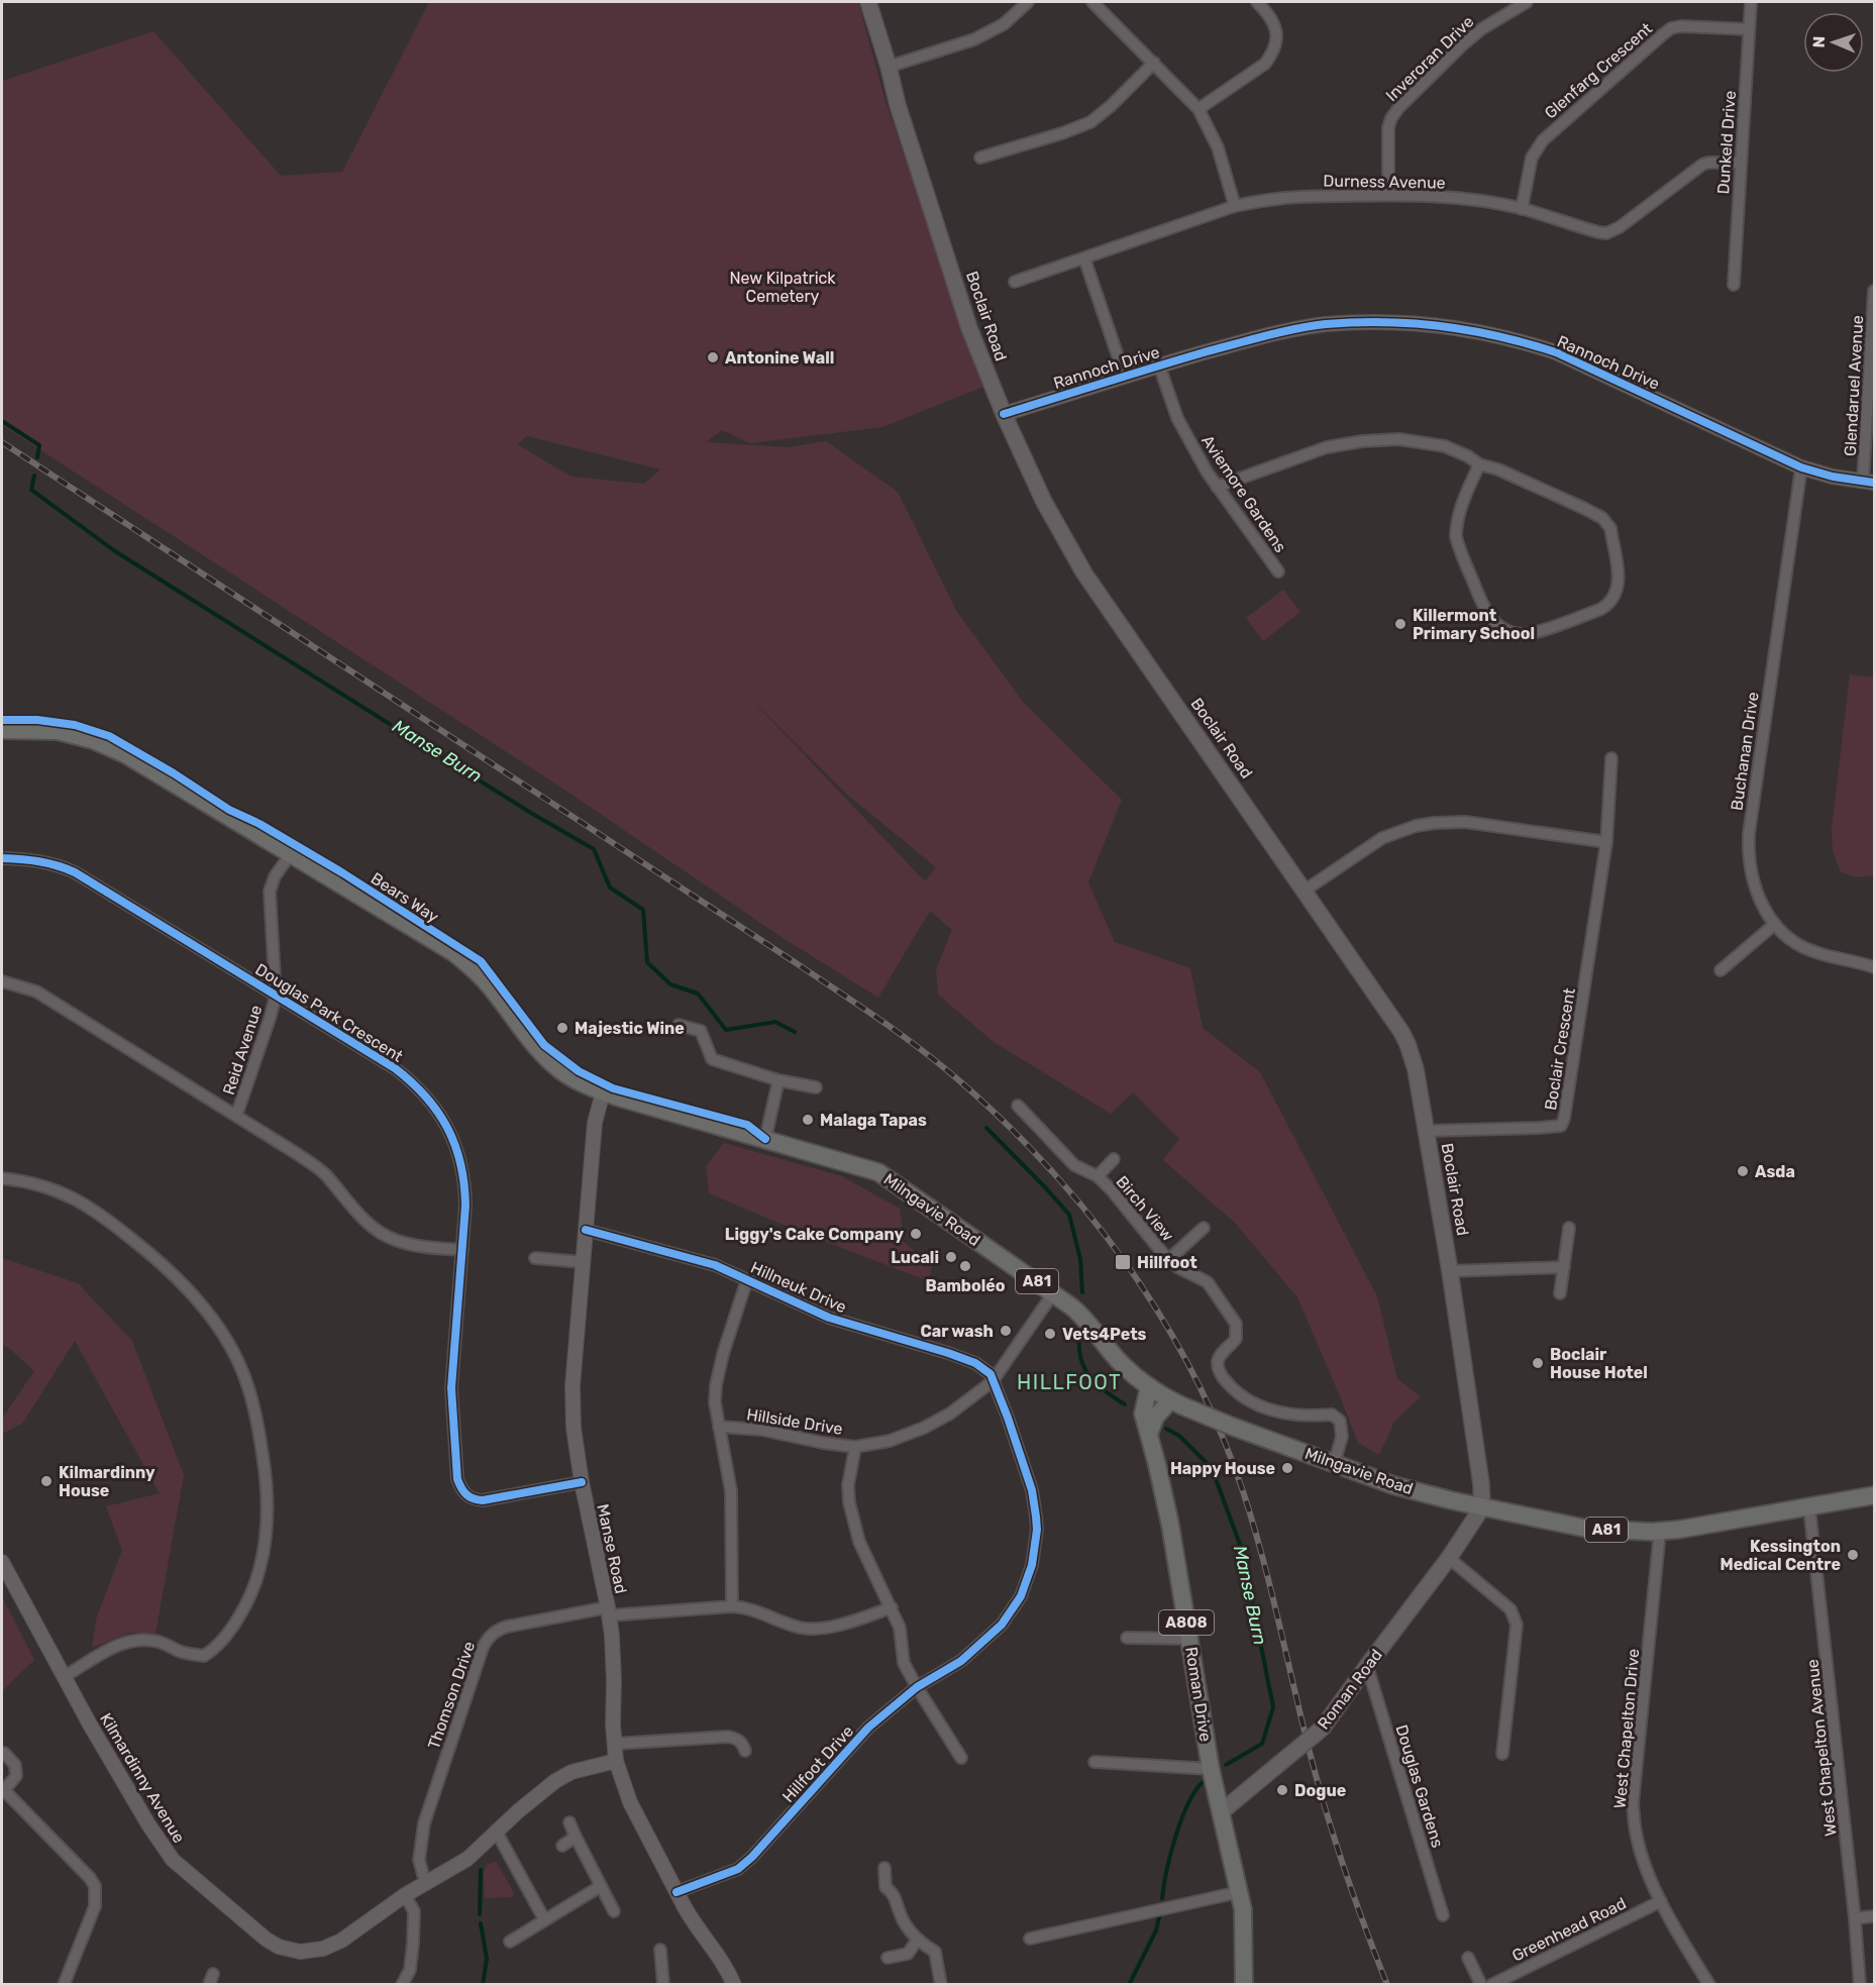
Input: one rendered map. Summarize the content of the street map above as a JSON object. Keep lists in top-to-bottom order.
{
  "streets": {
    "main road": [
      "Boclair Road",
      "Milngavie Road",
      "A81",
      "A808",
      "Roman Road",
      "Roman Drive"
    ],
    "street": [
      "Inveroran Drive",
      "Glenfarg Crescent",
      "Dunkeld Drive",
      "Durness Avenue",
      "Rannoch Drive",
      "Glendaruel Avenue",
      "Aviemore Gardens",
      "Buchanan Drive",
      "Douglas Park Crescent",
      "Boclair Crescent",
      "Reid Avenue",
      "Birch View",
      "Hillneuk Drive",
      "Hillside Drive",
      "Manse Road",
      "Thomson Drive",
      "West Chapelton Drive",
      "West Chapelton Avenue",
      "Hillfoot Drive",
      "Kilmardinny Avenue",
      "Douglas Gardens",
      "Greenhead Road"
    ],
    "cycle path": ["Bears Way"]
  },
  "crossings": [
    ["Inveroran Drive", "Durness Avenue"],
    ["Glenfarg Crescent", "Dunkeld Drive"],
    ["Glenfarg Crescent", "Durness Avenue"],
    ["Dunkeld Drive", "Durness Avenue"],
    ["Boclair Road", "Rannoch Drive"],
    ["Boclair Road", "Boclair Crescent"],
    ["Boclair Road", "Milngavie Road"],
    ["Boclair Road", "Roman Road"],
    ["Rannoch Drive", "Glendaruel Avenue"],
    ["Rannoch Drive", "Aviemore Gardens"],
    ["Rannoch Drive", "Buchanan Drive"],
    ["Douglas Park Crescent", "Reid Avenue"],
    ["Douglas Park Crescent", "Manse Road"],
    ["Reid Avenue", "Milngavie Road"],
    ["Birch View", "Milngavie Road"],
    ["Milngavie Road", "Manse Road"],
    ["Milngavie Road", "Roman Road"],
    ["Milngavie Road", "Roman Drive"],
    ["Milngavie Road", "West Chapelton Drive"],
    ["Milngavie Road", "West Chapelton Avenue"],
    ["Hillneuk Drive", "Hillside Drive"],
    ["Hillneuk Drive", "Manse Road"],
    ["Hillneuk Drive", "Hillfoot Drive"],
    ["Hillside Drive", "Hillfoot Drive"],
    ["Manse Road", "Thomson Drive"],
    ["Manse Road", "Hillfoot Drive"],
    ["Manse Road", "Kilmardinny Avenue"],
    ["A808", "Roman Road"],
    ["A808", "Roman Drive"],
    ["Roman Road", "Roman Drive"],
    ["Roman Road", "Douglas Gardens"],
    ["Thomson Drive", "Kilmardinny Avenue"],
    ["West Chapelton Drive", "Greenhead Road"]
  ],
  "districts": ["HILLFOOT"],
  "water": ["Manse Burn"],
  "parks": ["New Kilpatrick Cemetery"],
  "places": {
    "other": [
      "Antonine Wall",
      "Killermont Primary School",
      "Majestic Wine",
      "Malaga Tapas",
      "Asda",
      "Liggy's Cake Company",
      "Lucali",
      "Bamboléo",
      "Car wash",
      "Vets4Pets",
      "Boclair House Hotel",
      "Happy House",
      "Kilmardinny House",
      "Kessington Medical Centre",
      "Dogue"
    ],
    "transit": ["Hillfoot"]
  },
  "north": "left"
}
